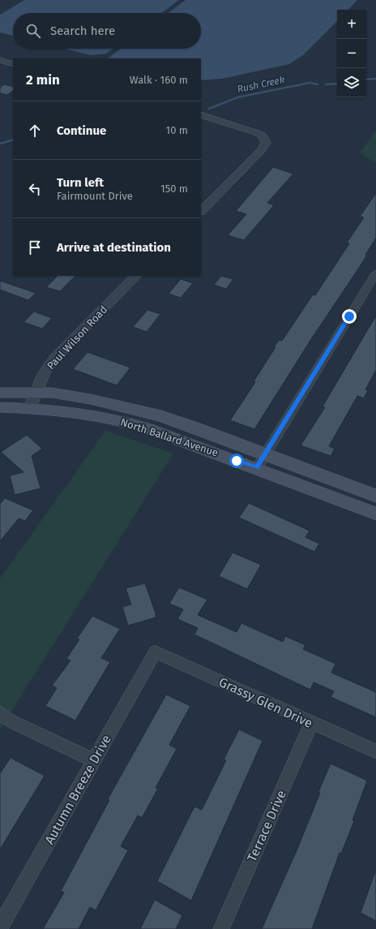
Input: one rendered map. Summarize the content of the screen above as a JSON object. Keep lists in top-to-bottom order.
{
  "streets": {
    "main road": ["North Ballard Avenue"],
    "street": [
      "Paul Wilson Road",
      "Grassy Glen Drive",
      "Autumn Breeze Drive",
      "Terrace Drive"
    ]
  },
  "crossings": [
    ["Paul Wilson Road", "North Ballard Avenue"],
    ["Grassy Glen Drive", "Autumn Breeze Drive"],
    ["Grassy Glen Drive", "Terrace Drive"]
  ],
  "water": ["Rush Creek"],
  "page": {
    "map_buttons": ["+", "−"],
    "search": "Search here",
    "heading": ["2 min", "Walk · 160 m"],
    "list": [
      ["Continue", "10 m"],
      ["Turn left", "Fairmount Drive", "150 m"],
      "Arrive at destination"
    ]
  }
}
